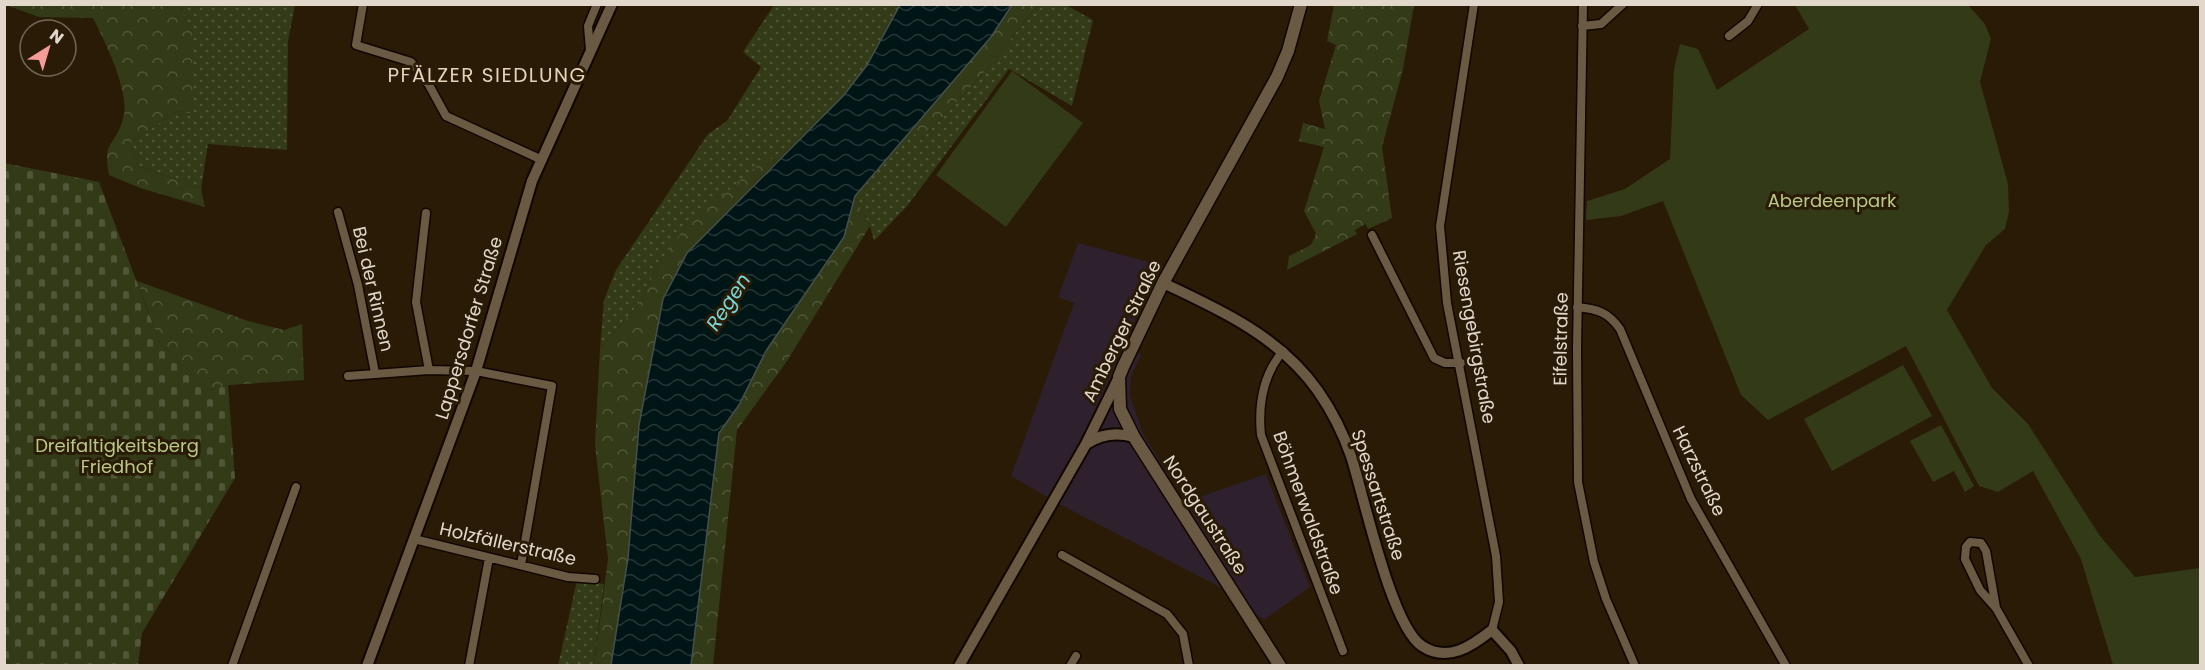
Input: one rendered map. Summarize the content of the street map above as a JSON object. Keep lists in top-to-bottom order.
{
  "streets": {
    "main road": ["Amberger Straße", "Nordgaustraße"],
    "street": [
      "Bei der Rinnen",
      "Lappersdorfer Straße",
      "Riesengebirgstraße",
      "Eifelstraße",
      "Harzstraße",
      "Spessartstraße",
      "Böhmerwaldstraße",
      "Holzfällerstraße"
    ]
  },
  "crossings": [
    ["Lappersdorfer Straße", "Holzfällerstraße"],
    ["Amberger Straße", "Spessartstraße"],
    ["Amberger Straße", "Nordgaustraße"],
    ["Riesengebirgstraße", "Spessartstraße"],
    ["Eifelstraße", "Harzstraße"],
    ["Spessartstraße", "Böhmerwaldstraße"]
  ],
  "districts": ["PFÄLZER SIEDLUNG"],
  "water": ["Regen"],
  "parks": ["Aberdeenpark", "Dreifaltigkeitsberg Friedhof"],
  "north": "top right"
}
